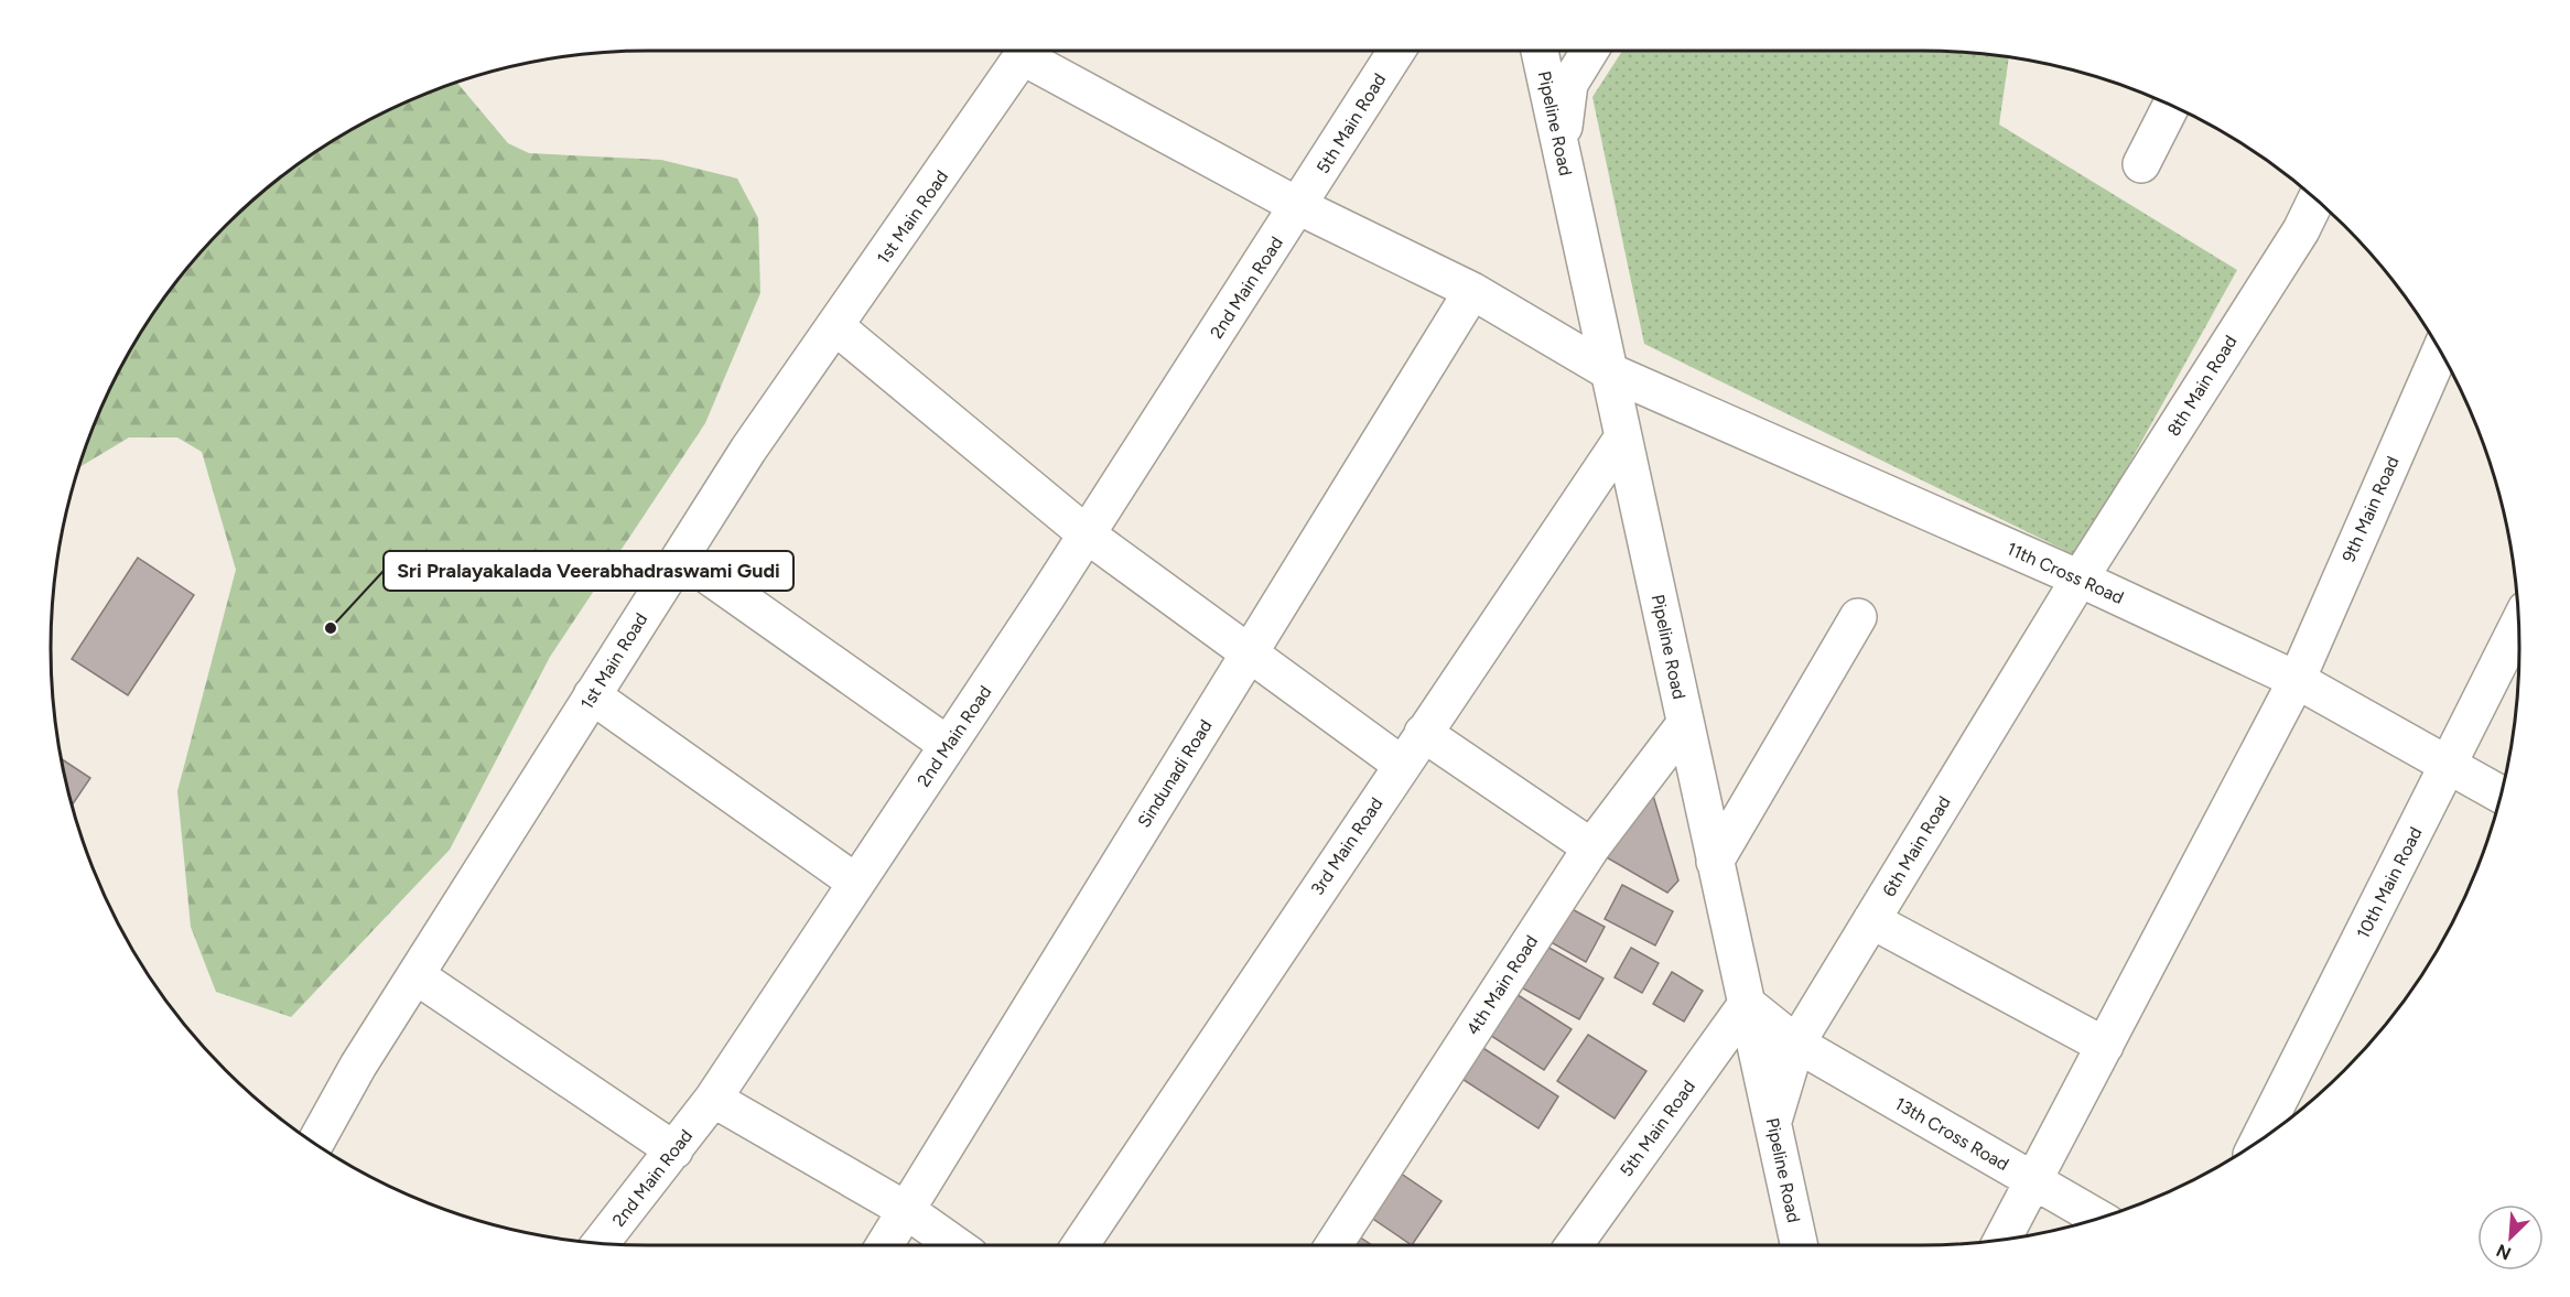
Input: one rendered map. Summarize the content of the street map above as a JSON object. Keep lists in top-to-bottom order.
{
  "streets": {
    "street": [
      "5th Main Road",
      "Pipeline Road",
      "1st Main Road",
      "2nd Main Road",
      "8th Main Road",
      "9th Main Road",
      "11th Cross Road",
      "Sindunadi Road",
      "3rd Main Road",
      "6th Main Road",
      "10th Main Road",
      "4th Main Road",
      "13th Cross Road"
    ]
  },
  "crossings": [
    ["5th Main Road", "Pipeline Road"],
    ["5th Main Road", "2nd Main Road"],
    ["5th Main Road", "11th Cross Road"],
    ["5th Main Road", "13th Cross Road"],
    ["Pipeline Road", "11th Cross Road"],
    ["Pipeline Road", "3rd Main Road"],
    ["Pipeline Road", "6th Main Road"],
    ["Pipeline Road", "4th Main Road"],
    ["Pipeline Road", "13th Cross Road"],
    ["2nd Main Road", "11th Cross Road"],
    ["8th Main Road", "11th Cross Road"],
    ["8th Main Road", "6th Main Road"],
    ["9th Main Road", "11th Cross Road"],
    ["9th Main Road", "13th Cross Road"],
    ["11th Cross Road", "Sindunadi Road"],
    ["11th Cross Road", "6th Main Road"],
    ["11th Cross Road", "10th Main Road"],
    ["6th Main Road", "13th Cross Road"]
  ],
  "places": ["Sri Pralayakalada Veerabhadraswami Gudi"],
  "north": "bottom left"
}
